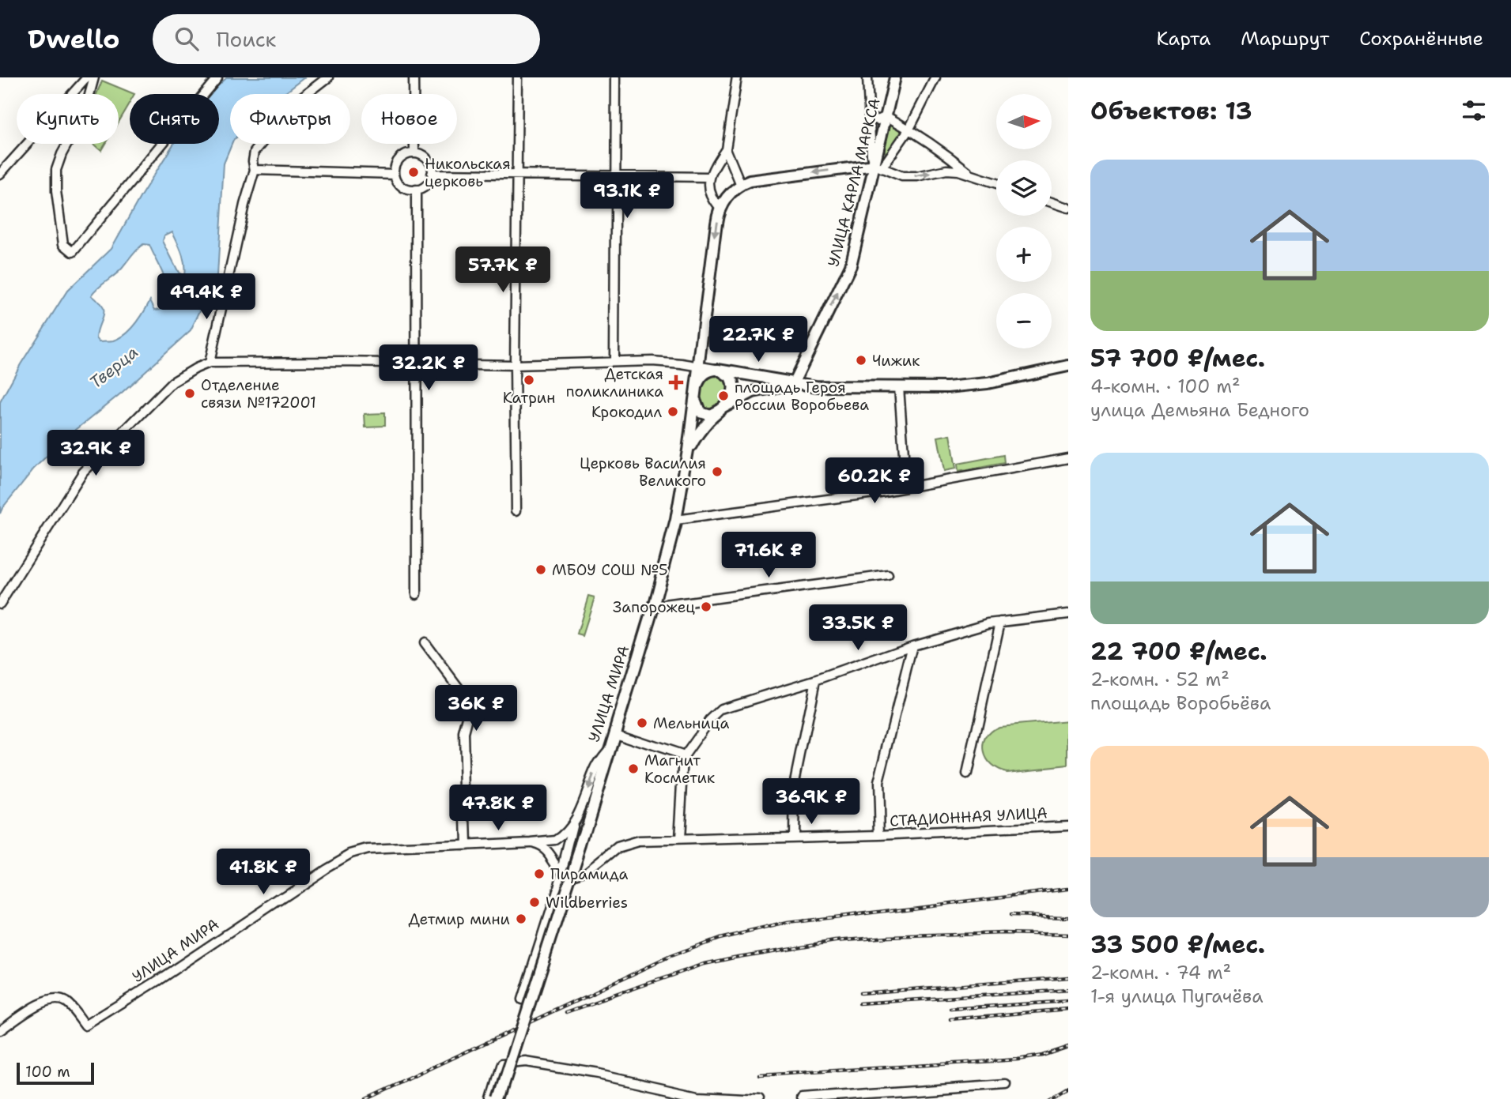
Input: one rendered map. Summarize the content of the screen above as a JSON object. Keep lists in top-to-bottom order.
{
  "streets": {
    "main road": ["УЛИЦА КАРЛА МАРКСА", "УЛИЦА МИРА"],
    "street": ["СТАДИОННАЯ УЛИЦА"]
  },
  "one_way": ["УЛИЦА КАРЛА МАРКСА"],
  "water": ["Тверца"],
  "places": {
    "other": [
      "Никольская церковь",
      "Чижик",
      "Катрин",
      "Отделение связи №172001",
      "площадь Героя России Воробьева",
      "Крокодил",
      "Церковь Василия Великого",
      "МБОУ СОШ №5",
      "Запорожец",
      "Мельница",
      "Магнит Косметик",
      "Пирамида",
      "Wildberries",
      "Детмир мини"
    ],
    "health": ["Детская поликлиника"]
  },
  "scale_bar": "100 m",
  "north": "right",
  "page": {
    "header": "Dwello",
    "search": "Поиск",
    "nav": ["Карта", "Маршрут", "Сохранённые"],
    "heading": "Объектов: 13",
    "map_buttons": ["+", "−"],
    "chip": [
      "Купить",
      "Снять",
      "Фильтры",
      "Новое"
    ],
    "list": [
      {
        "name": "57 700 ₽/мес.",
        "note": "4-комн. · 100 m² · улица Демьяна Бедного"
      },
      {
        "name": "22 700 ₽/мес.",
        "note": "2-комн. · 52 m² · площадь Воробьёва"
      },
      {
        "name": "33 500 ₽/мес.",
        "note": "2-комн. · 74 m² · 1-я улица Пугачёва"
      }
    ],
    "price": [
      "93.1K ₽",
      "57.7K ₽",
      "49.4K ₽",
      "22.7K ₽",
      "32.2K ₽",
      "32.9K ₽",
      "60.2K ₽",
      "71.6K ₽",
      "33.5K ₽",
      "36K ₽",
      "36.9K ₽",
      "47.8K ₽",
      "41.8K ₽"
    ],
    "scale": "100 m"
  }
}
